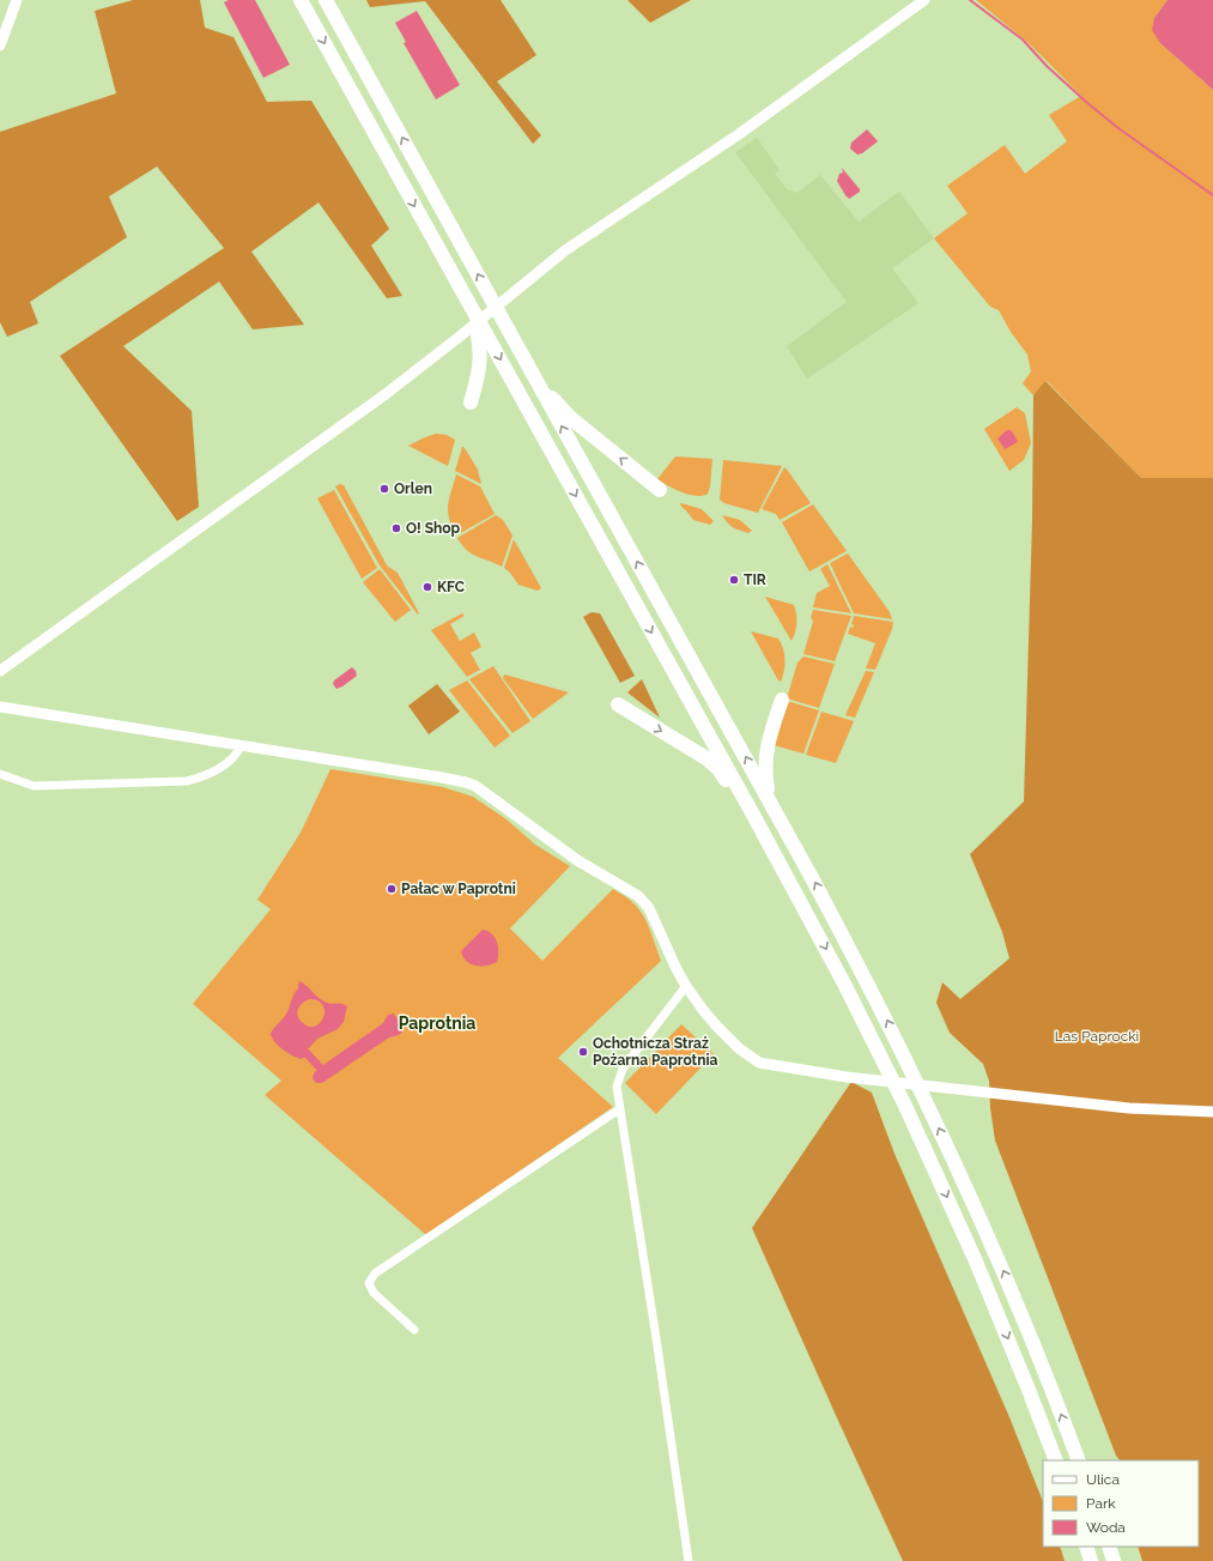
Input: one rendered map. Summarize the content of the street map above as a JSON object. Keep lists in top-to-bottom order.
{
  "districts": ["Paprotnia"],
  "parks": ["Las Paprocki"],
  "places": [
    "Orlen",
    "O! Shop",
    "TIR",
    "KFC",
    "Pałac w Paprotni",
    "Ochotnicza Straż Pożarna Paprotnia"
  ],
  "legend": ["Ulica", "Park", "Woda"]
}
